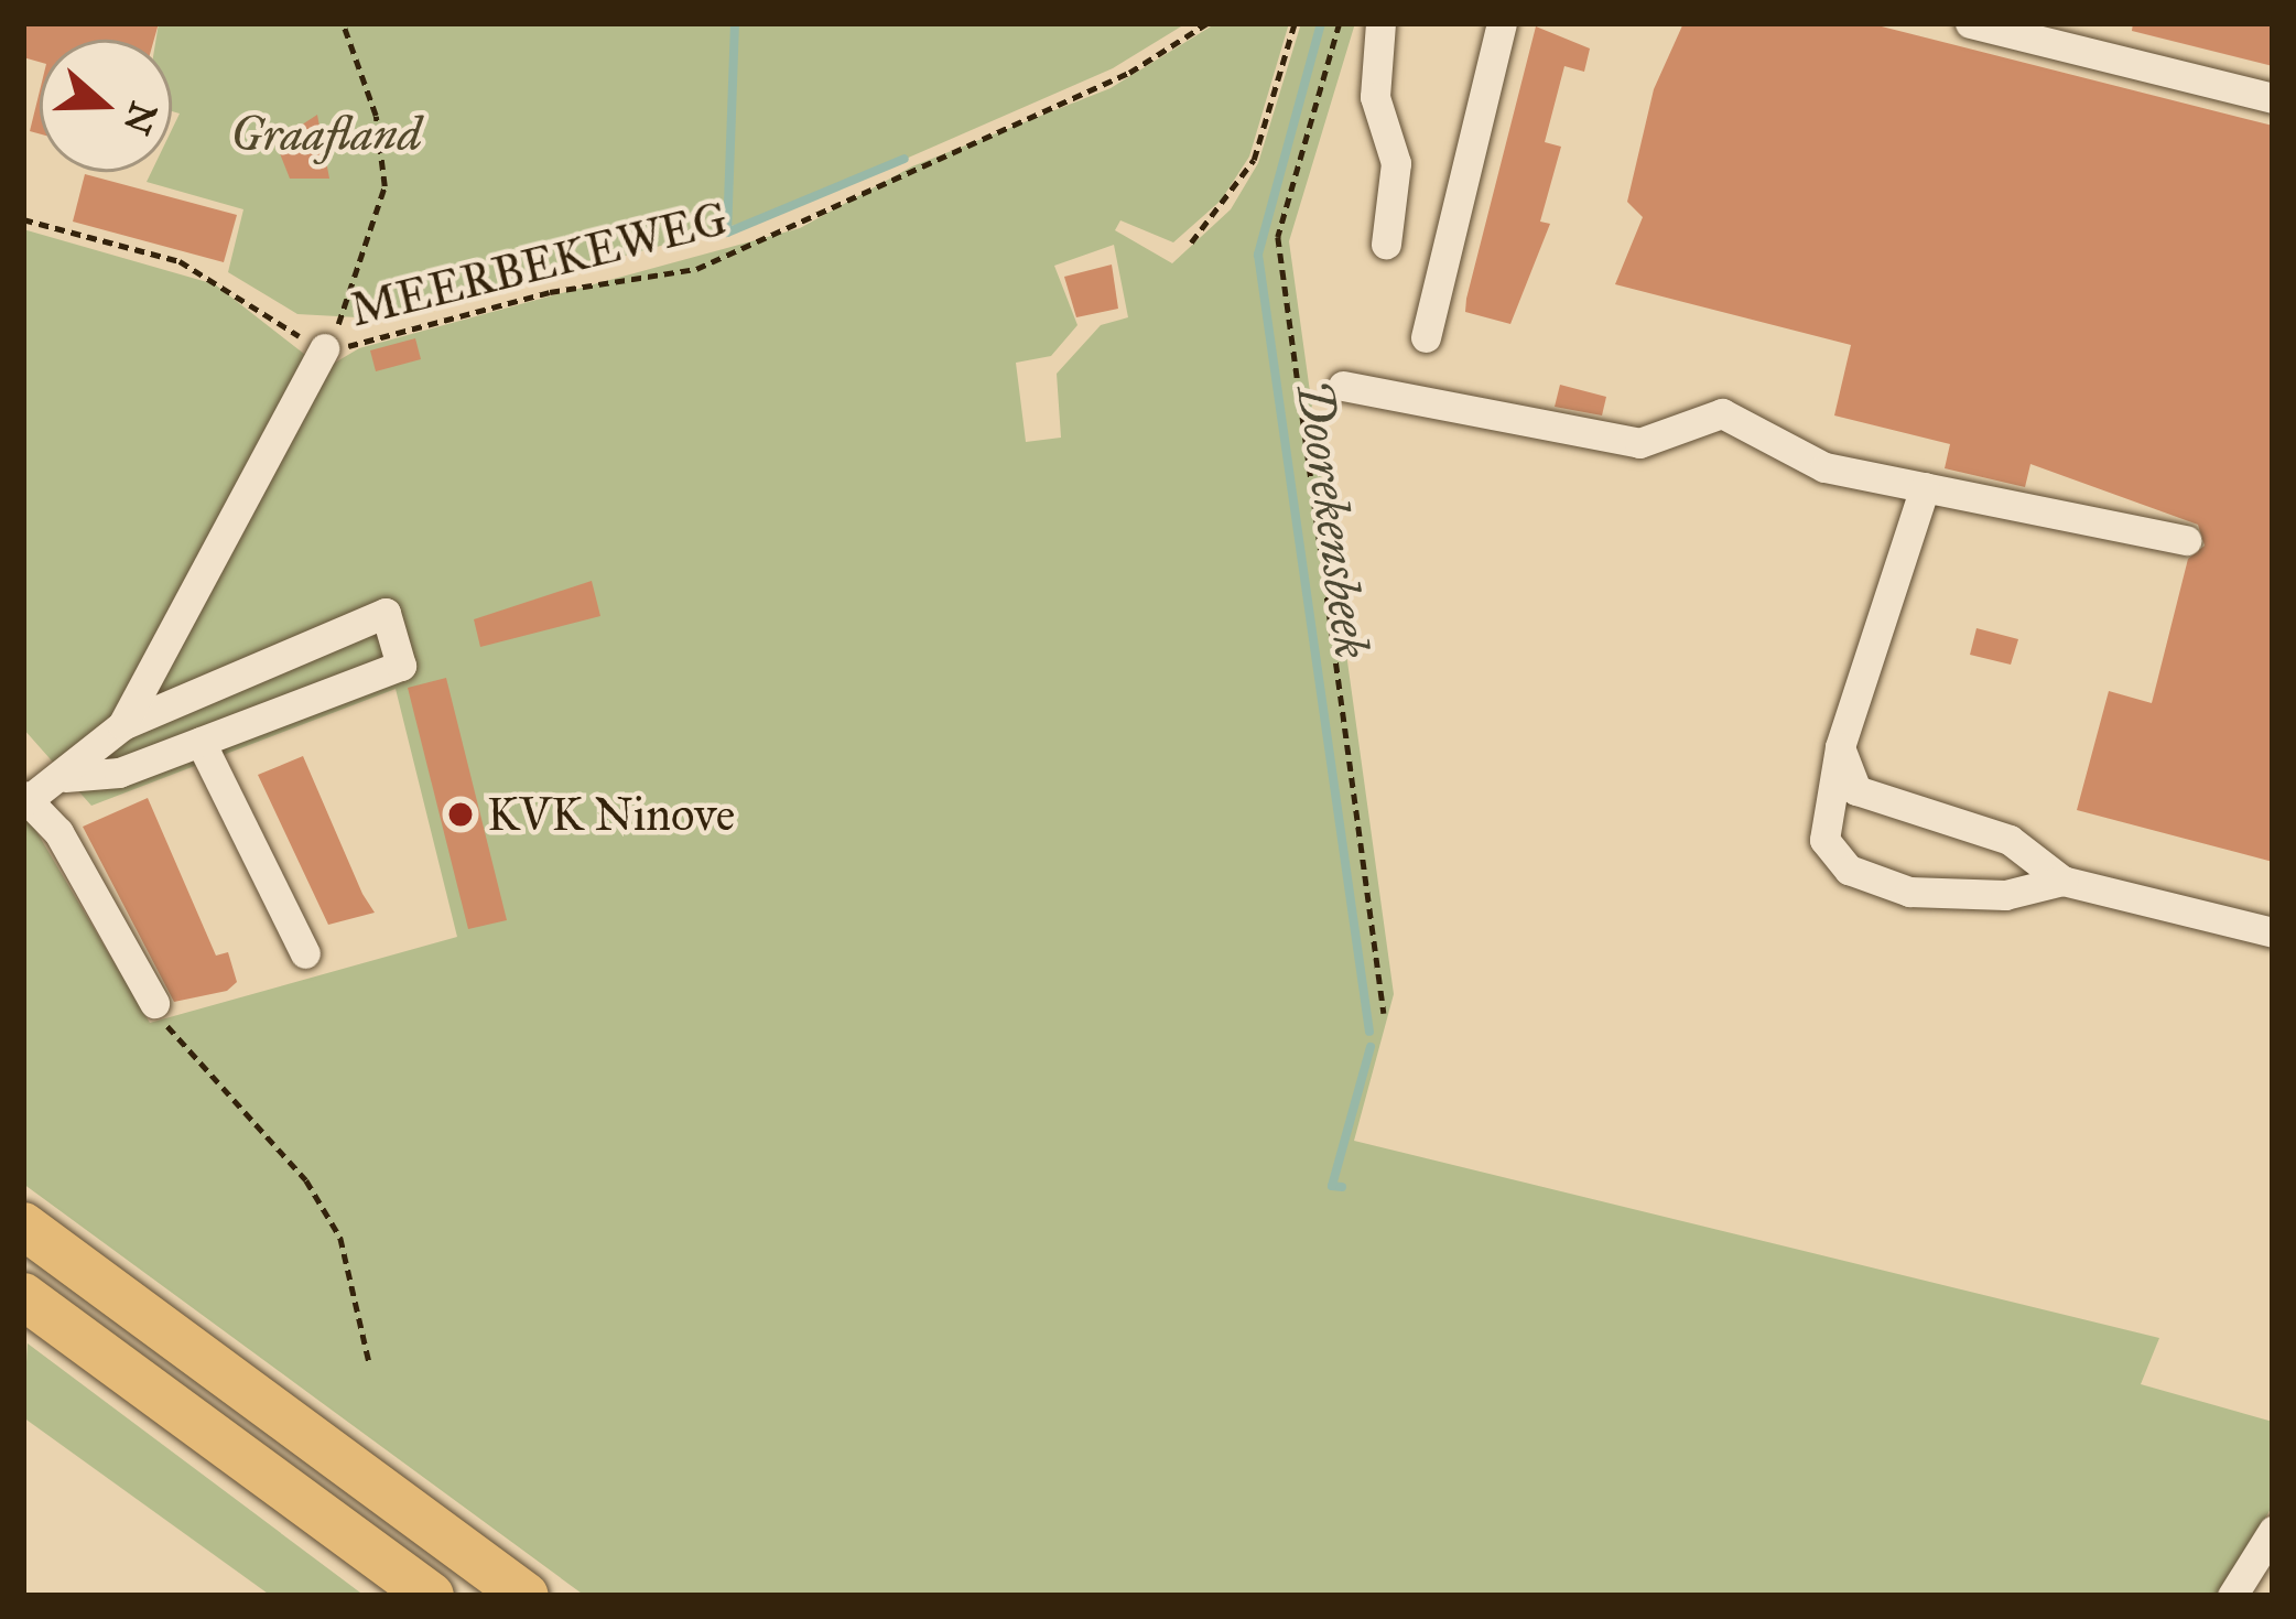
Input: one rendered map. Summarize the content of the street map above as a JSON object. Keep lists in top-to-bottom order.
{
  "streets": {
    "path": ["MEERBEKEWEG"]
  },
  "water": ["Doorekensbeek"],
  "parks": ["Graafland"],
  "places": ["KVK Ninove"],
  "north": "right"
}
